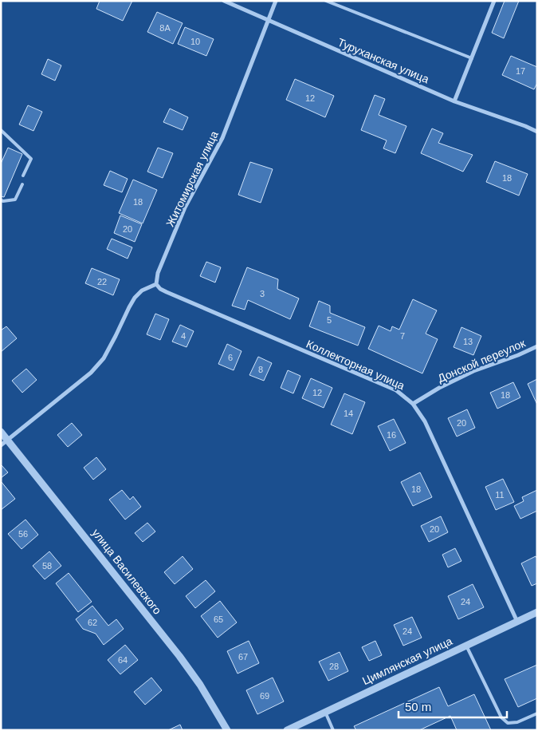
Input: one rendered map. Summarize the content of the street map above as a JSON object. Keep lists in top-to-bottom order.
{
  "streets": {
    "street": [
      "Туруханская улица",
      "Житомирская улица",
      "Донской переулок",
      "Коллекторная улица",
      "улица Василевского",
      "Цимлянская улица"
    ]
  },
  "crossings": [
    ["Туруханская улица", "Житомирская улица"],
    ["Житомирская улица", "Коллекторная улица"],
    ["Донской переулок", "Коллекторная улица"],
    ["Коллекторная улица", "Цимлянская улица"]
  ],
  "house_numbers": [
    "8А",
    "10",
    "17",
    "12",
    "18",
    "18",
    "20",
    "22",
    "3",
    "5",
    "4",
    "7",
    "13",
    "6",
    "8",
    "12",
    "18",
    "14",
    "20",
    "16",
    "18",
    "11",
    "20",
    "56",
    "58",
    "24",
    "65",
    "62",
    "24",
    "67",
    "64",
    "28",
    "69"
  ],
  "scale_bar": "50 m"
}
